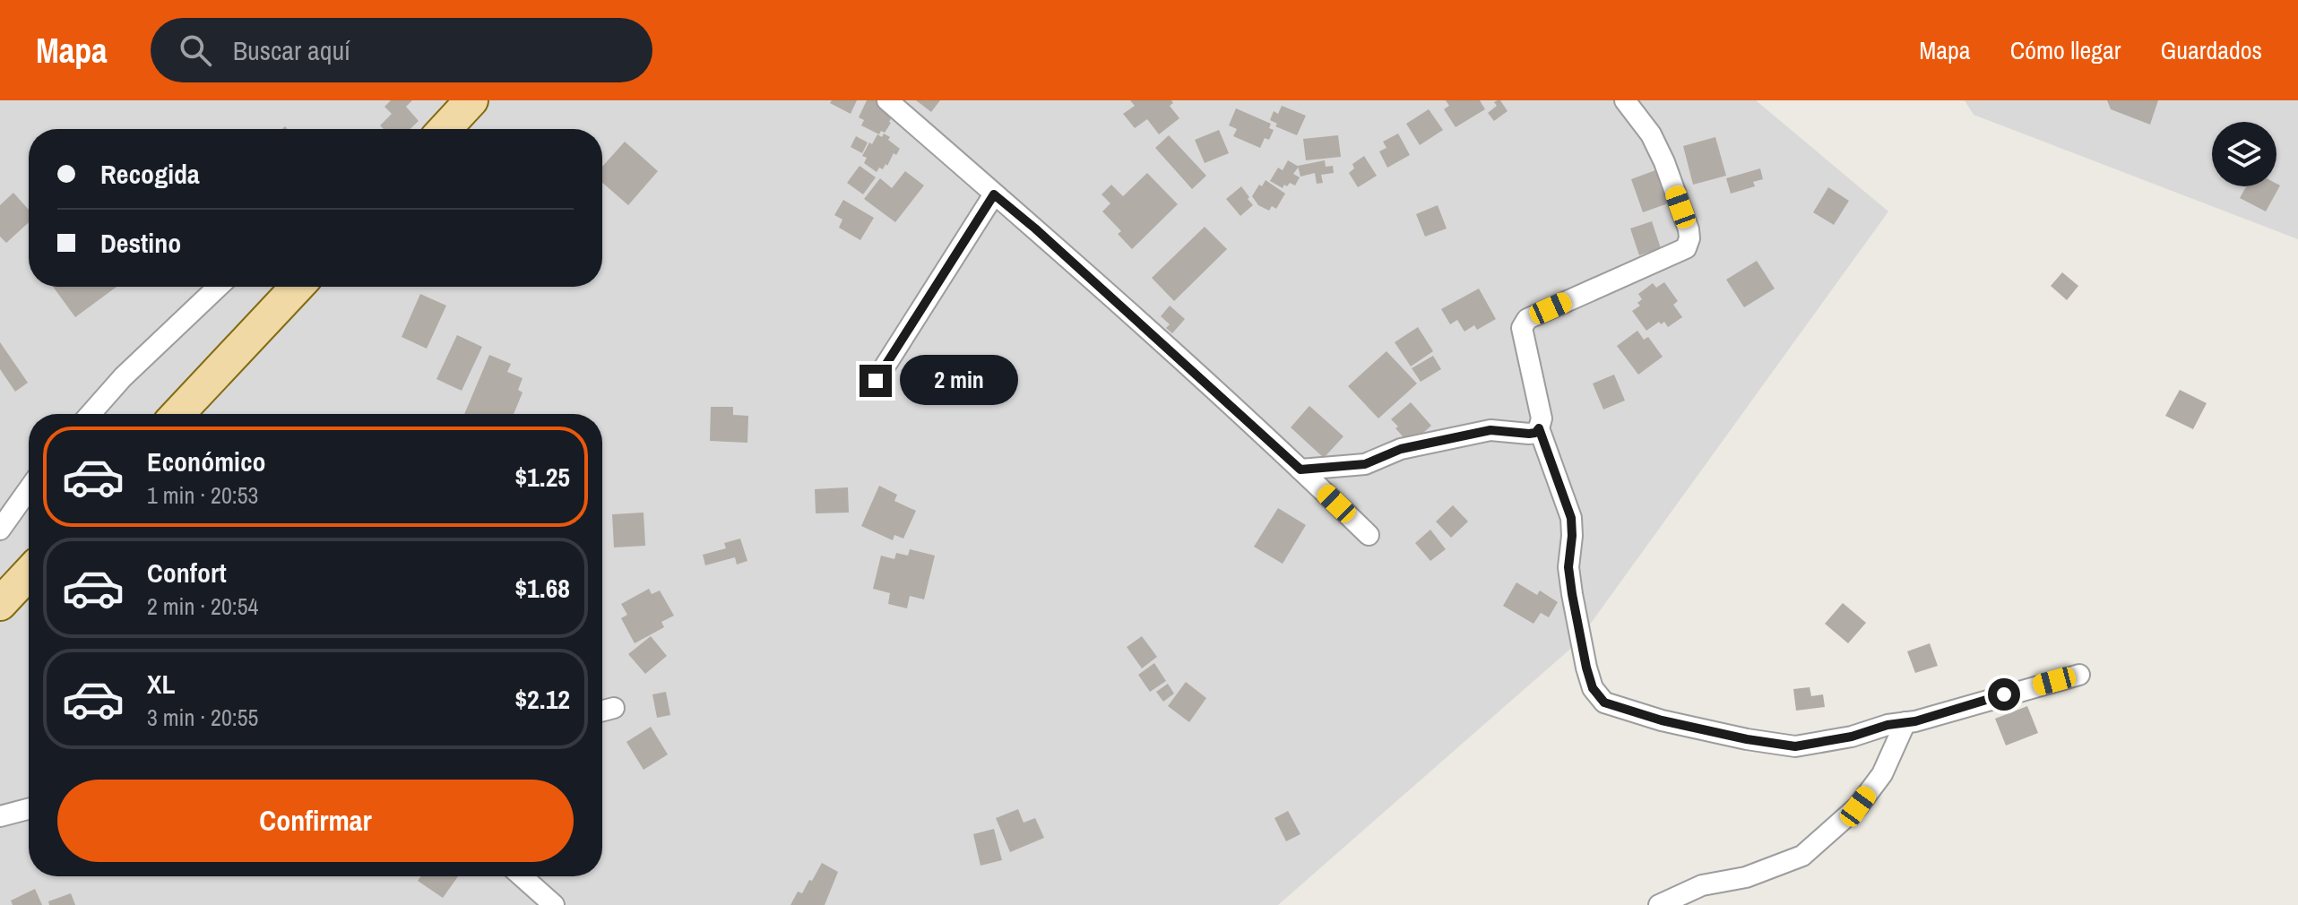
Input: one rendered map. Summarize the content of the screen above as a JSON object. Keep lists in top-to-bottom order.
{
  "page": {
    "header": "Mapa",
    "search": "Buscar aquí",
    "nav": ["Mapa", "Cómo llegar", "Guardados"],
    "banner": ["Recogida", "Destino"],
    "bubble": "2 min",
    "list": [
      {
        "name": "Económico",
        "note": "1 min · 20:53",
        "value": "$1.25"
      },
      {
        "name": "Confort",
        "note": "2 min · 20:54",
        "value": "$1.68"
      },
      {
        "name": "XL",
        "note": "3 min · 20:55",
        "value": "$2.12"
      }
    ],
    "buttons": "Confirmar"
  }
}
